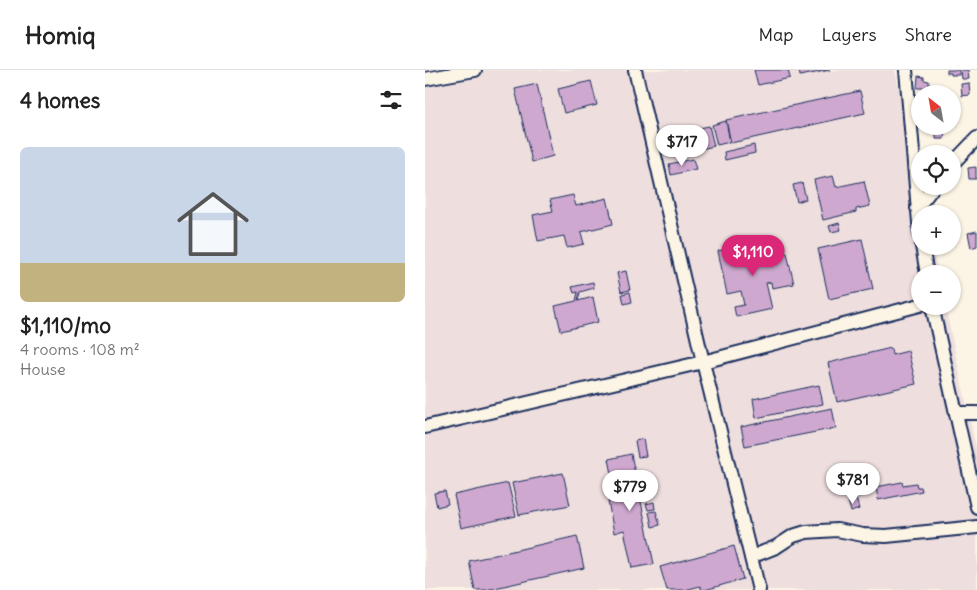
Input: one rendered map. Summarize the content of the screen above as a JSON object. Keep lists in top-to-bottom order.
{
  "north": "top left",
  "page": {
    "header": "Homiq",
    "nav": ["Map", "Layers", "Share"],
    "heading": "4 homes",
    "map_buttons": ["+", "−"],
    "price": [
      "$717",
      "$1,110",
      "$781",
      "$779"
    ],
    "list": [
      {
        "name": "$1,110/mo",
        "note": "4 rooms · 108 m² · House"
      }
    ]
  }
}
